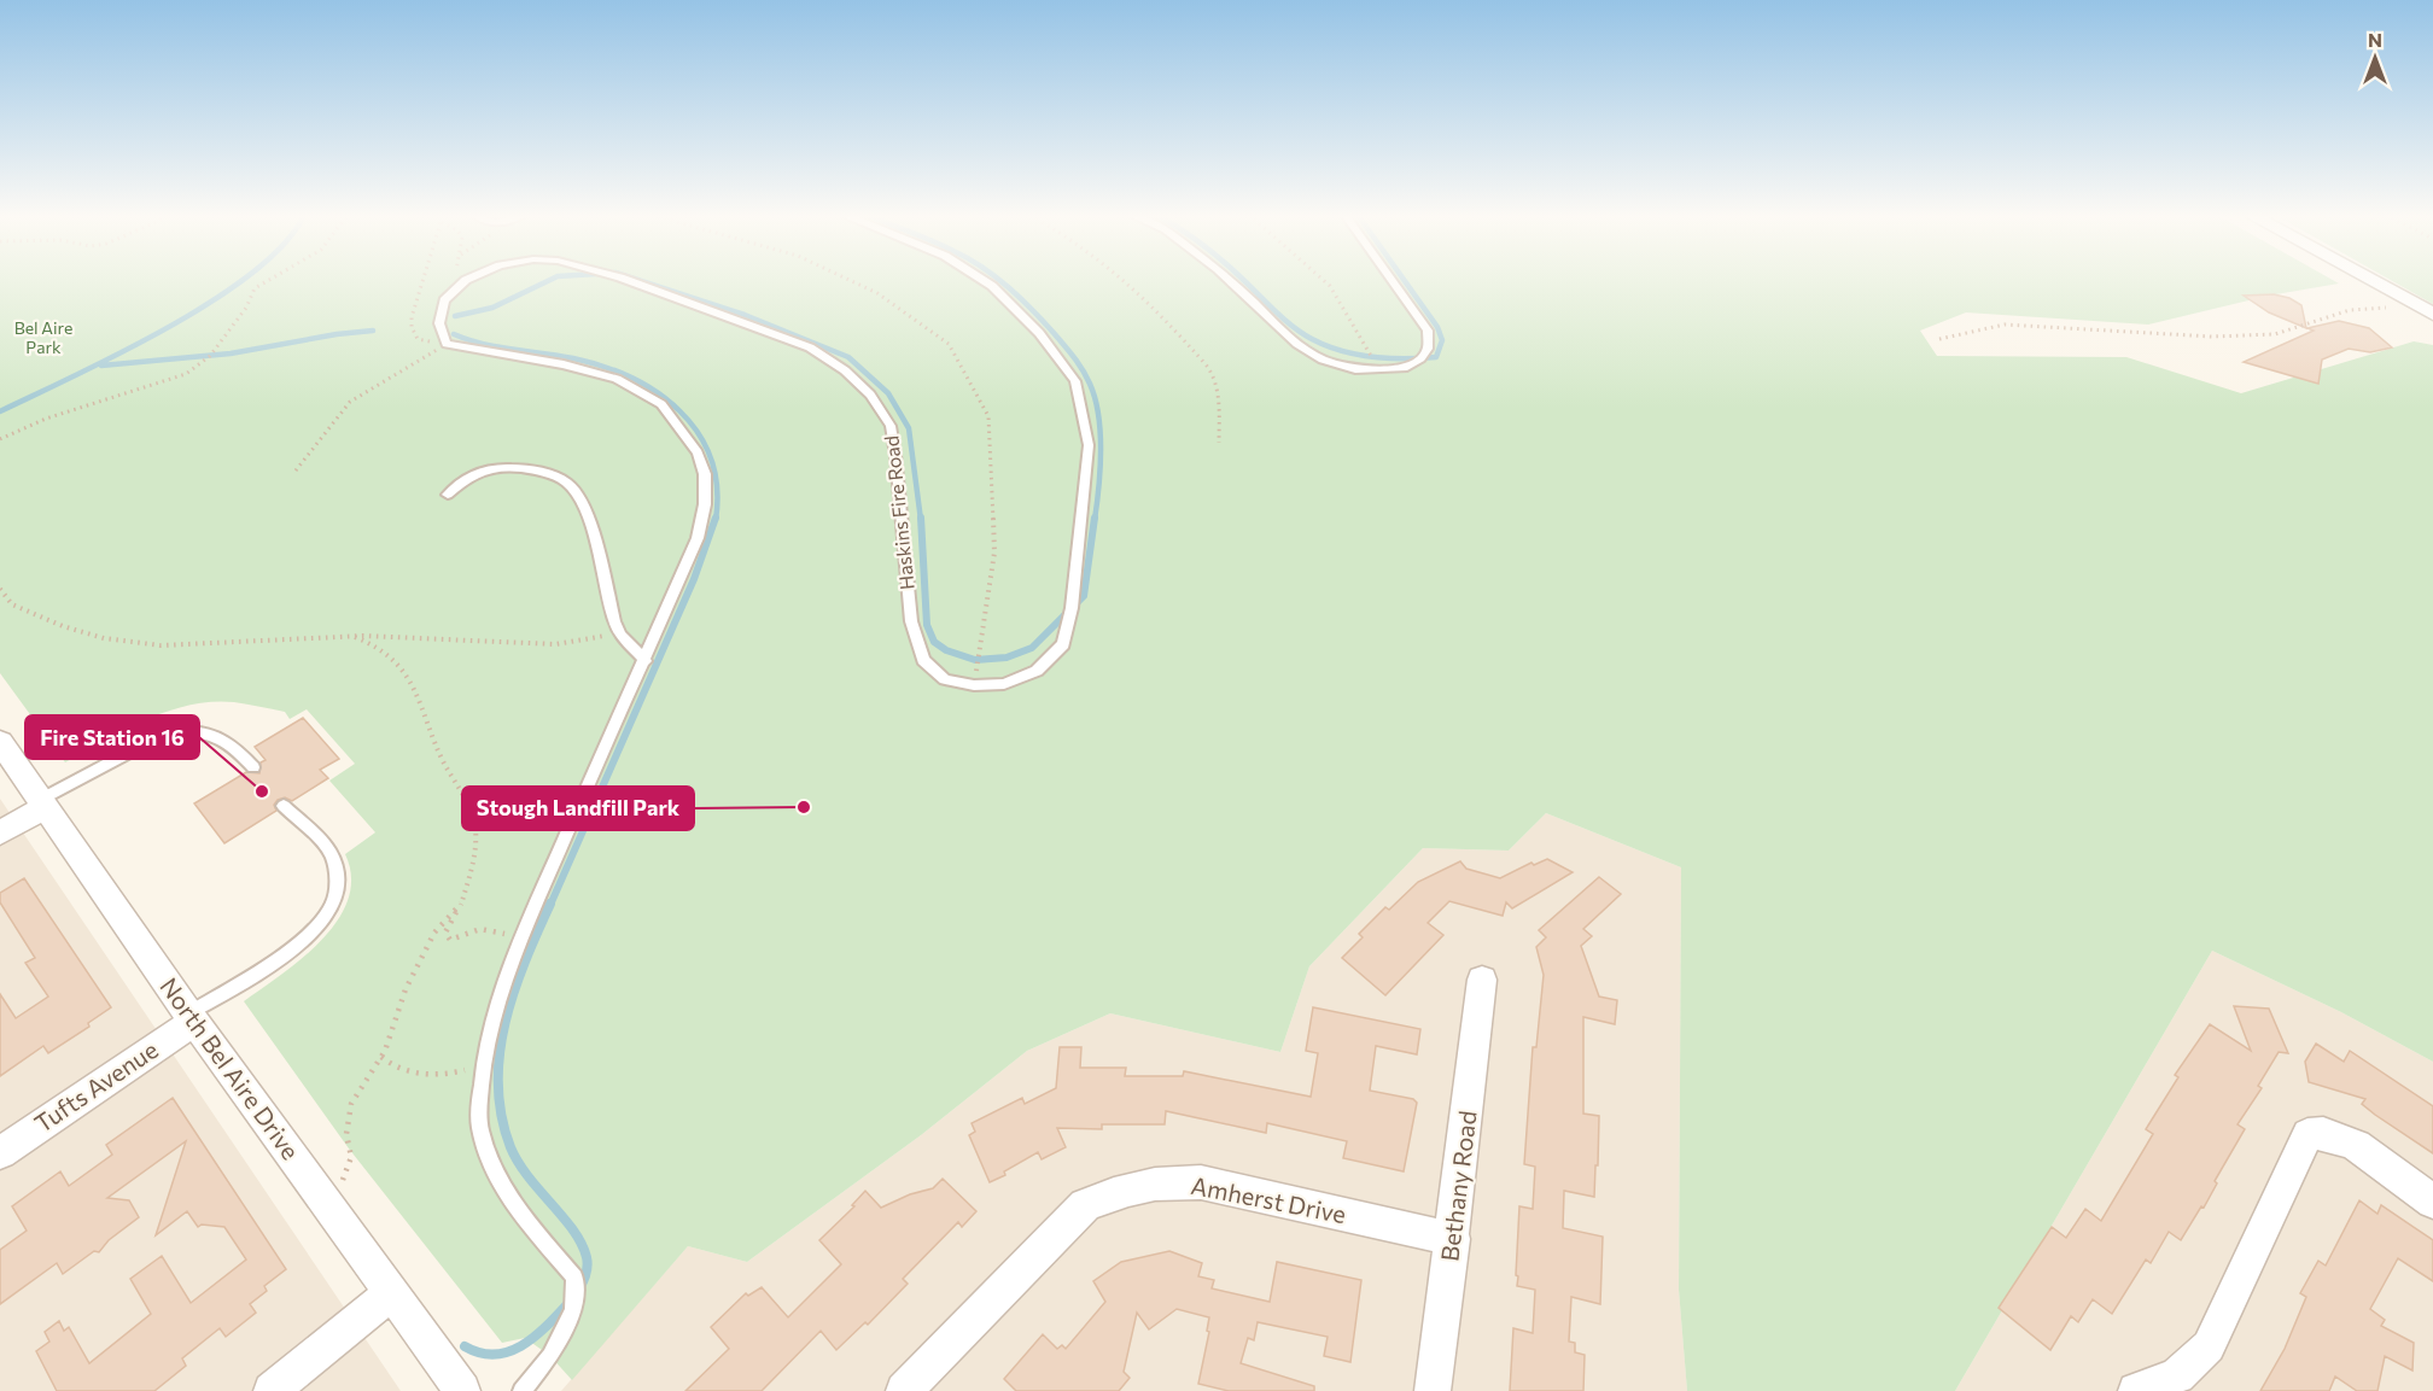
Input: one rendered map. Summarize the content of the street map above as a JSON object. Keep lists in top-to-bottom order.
{
  "streets": {
    "street": [
      "North Bel Aire Drive",
      "Tufts Avenue",
      "Bethany Road",
      "Amherst Drive"
    ],
    "lane": ["Haskins Fire Road"]
  },
  "crossings": [
    ["North Bel Aire Drive", "Tufts Avenue"],
    ["Bethany Road", "Amherst Drive"]
  ],
  "parks": ["Bel Aire Park"],
  "places": ["Fire Station 16", "Stough Landfill Park"],
  "north": "top"
}
